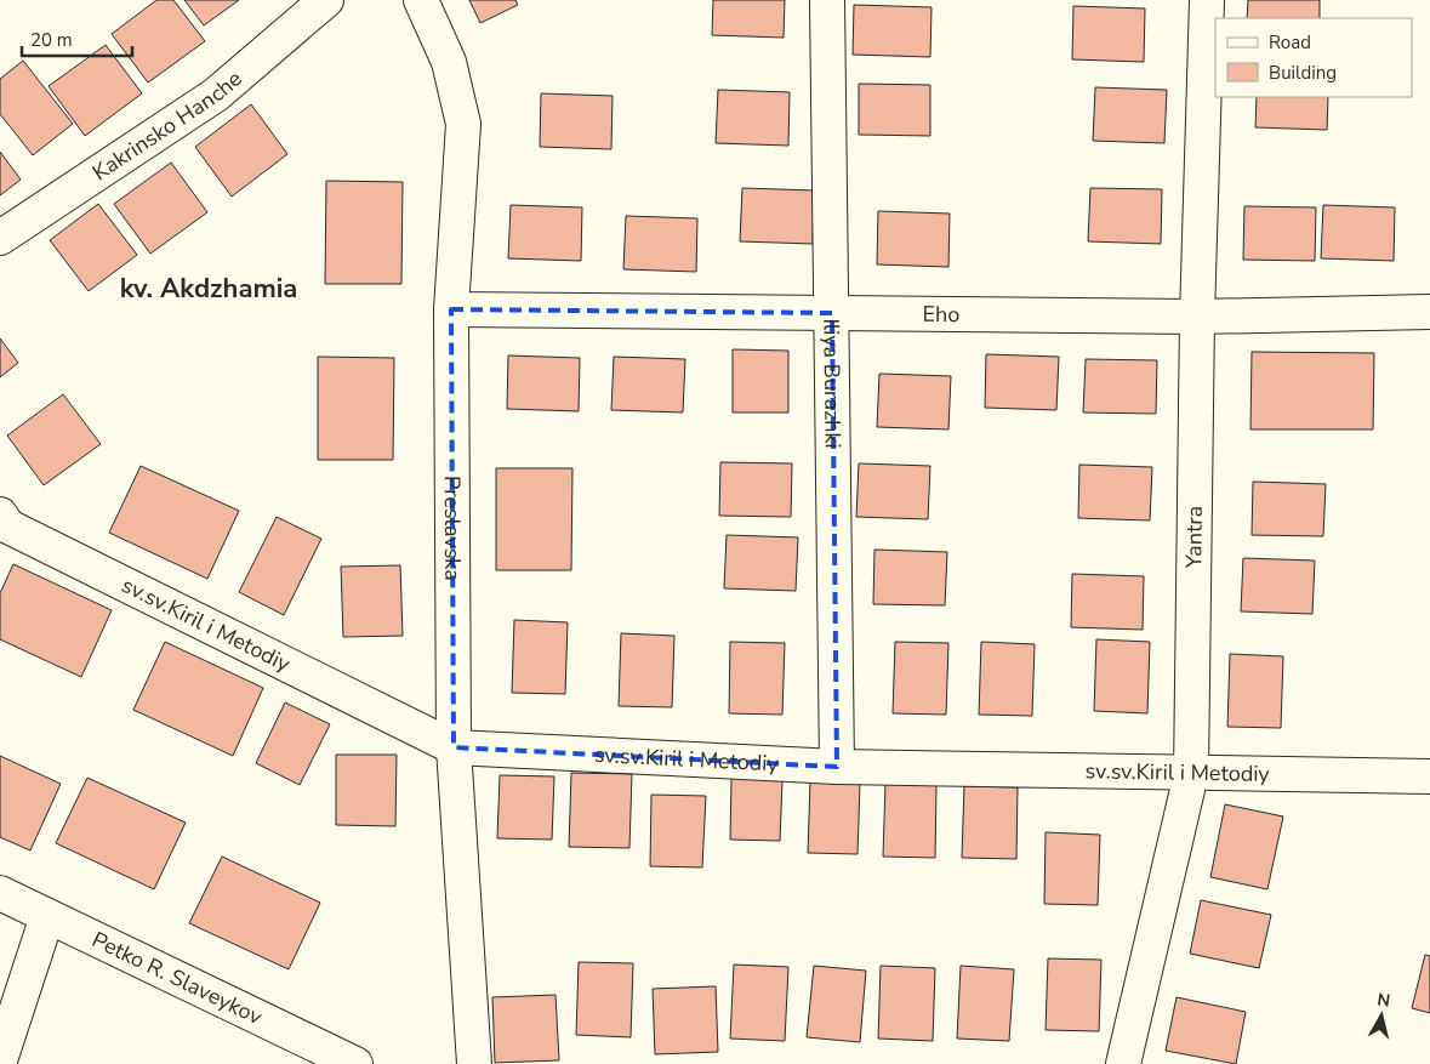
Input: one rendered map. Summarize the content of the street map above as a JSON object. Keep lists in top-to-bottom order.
{
  "streets": {
    "street": [
      "Kakrinsko Hanche",
      "Eho",
      "Iliya Burazhki",
      "Preslavska",
      "Yantra",
      "sv.sv.Kiril i Metodiy",
      "Petko R. Slaveykov"
    ]
  },
  "crossings": [
    ["Eho", "Iliya Burazhki"],
    ["Eho", "Preslavska"],
    ["Eho", "Yantra"],
    ["Iliya Burazhki", "sv.sv.Kiril i Metodiy"],
    ["Preslavska", "sv.sv.Kiril i Metodiy"],
    ["Yantra", "sv.sv.Kiril i Metodiy"]
  ],
  "districts": ["kv. Akdzhamia"],
  "legend": ["Road", "Building"],
  "scale_bar": "20 m",
  "north": "top"
}
